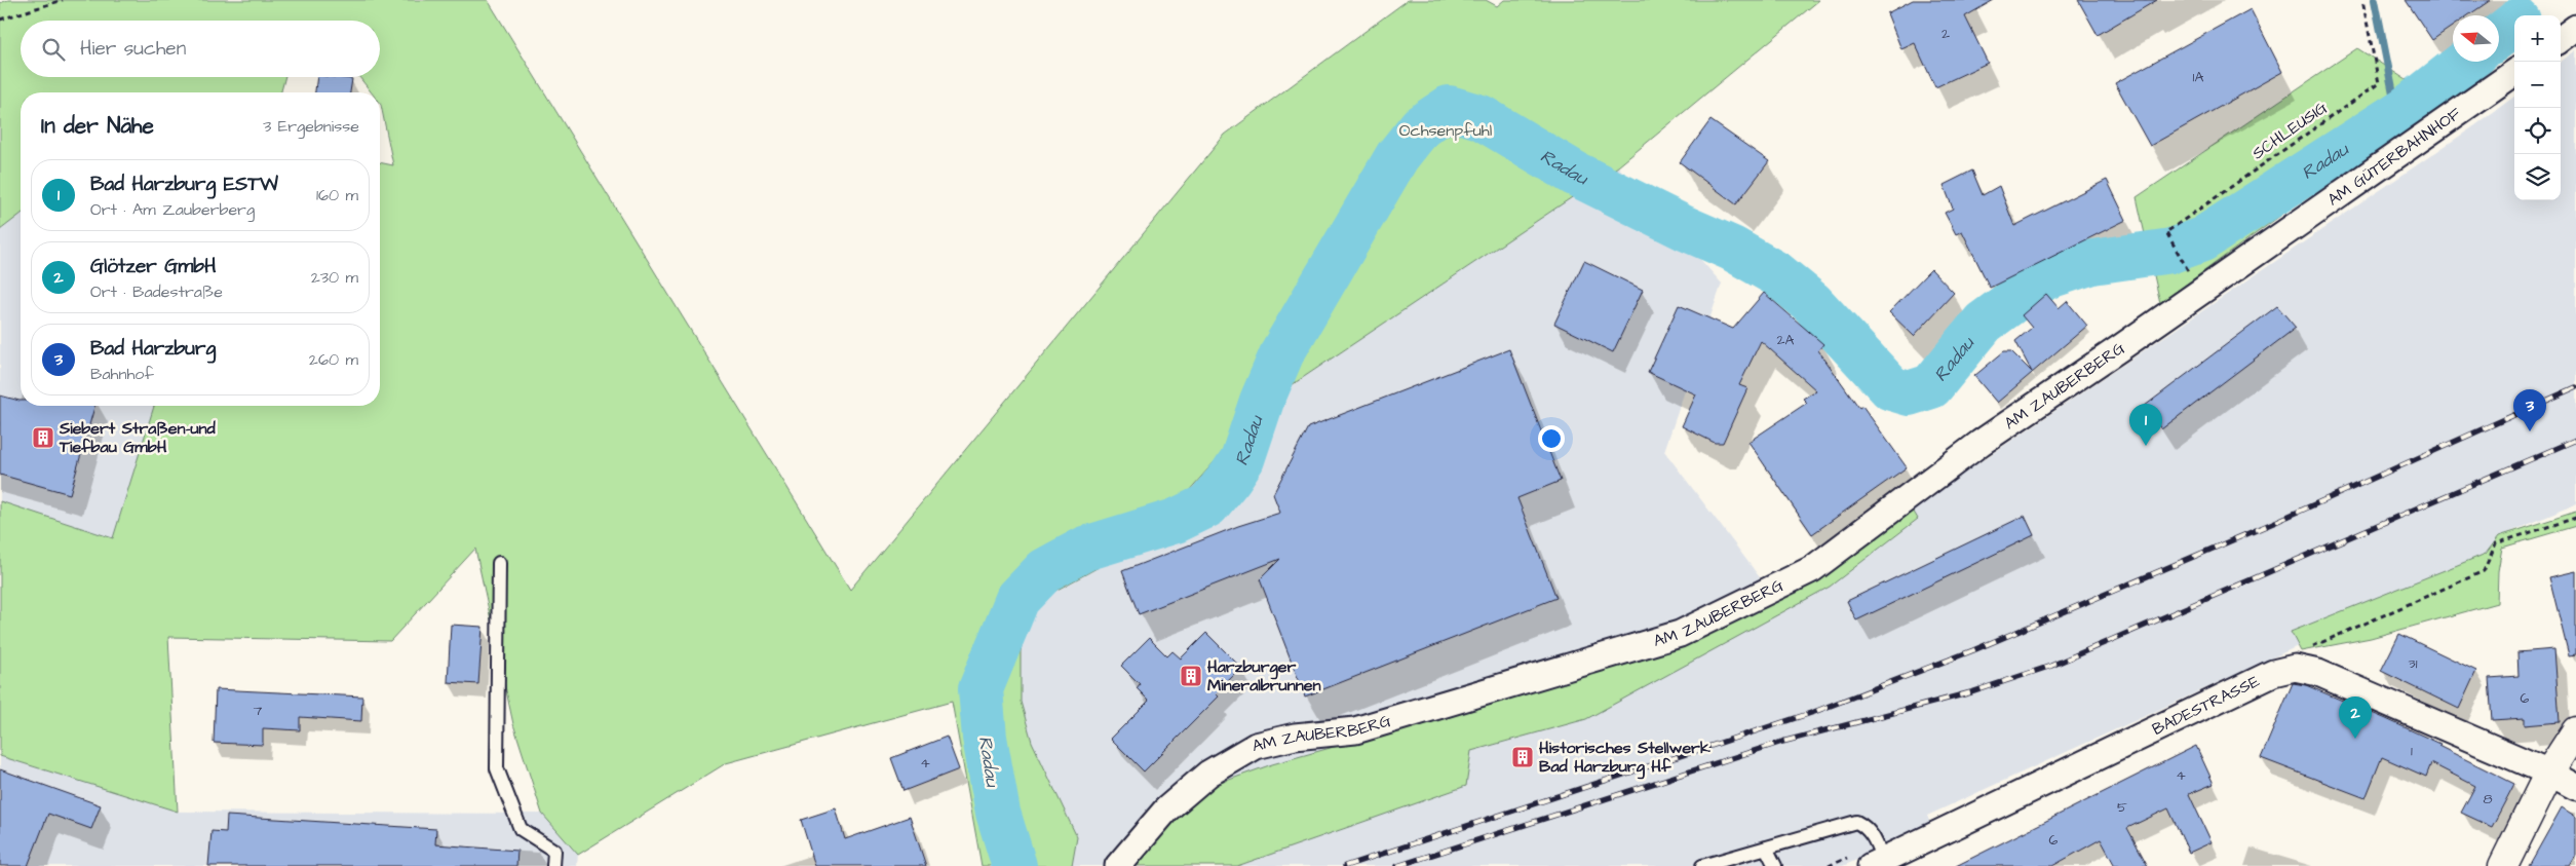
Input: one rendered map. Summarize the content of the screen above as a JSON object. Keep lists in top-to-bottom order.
{
  "streets": {
    "street": ["AM GÜTERBAHNHOF", "AM ZAUBERBERG", "BADESTRASSE"],
    "path": ["SCHLEUSIG"]
  },
  "crossings": [
    ["AM GÜTERBAHNHOF", "AM ZAUBERBERG"]
  ],
  "water": ["Radau"],
  "parks": ["Ochsenpfuhl"],
  "places": {
    "building": ["Siebert Straßen-und Tiefbau GmbH", "Harzburger Mineralbrunnen", "Historisches Stellwerk Bad Harzburg Hf"]
  },
  "house_numbers": [
    "2",
    "1A",
    "2A",
    "31",
    "6",
    "7",
    "1",
    "4",
    "4",
    "8",
    "5",
    "6"
  ],
  "north": "left",
  "page": {
    "map_buttons": ["+", "−"],
    "search": "Hier suchen",
    "heading": ["In der Nähe", "3 Ergebnisse"],
    "list": [
      {
        "mark": "1",
        "name": "Bad Harzburg ESTW",
        "note": "Ort · Am Zauberberg",
        "value": "160 m"
      },
      {
        "mark": "2",
        "name": "Glötzer GmbH",
        "note": "Ort · Badestraße",
        "value": "230 m"
      },
      {
        "mark": "3",
        "name": "Bad Harzburg",
        "note": "Bahnhof",
        "value": "260 m"
      }
    ],
    "pins": ["3", "1", "2"]
  }
}
